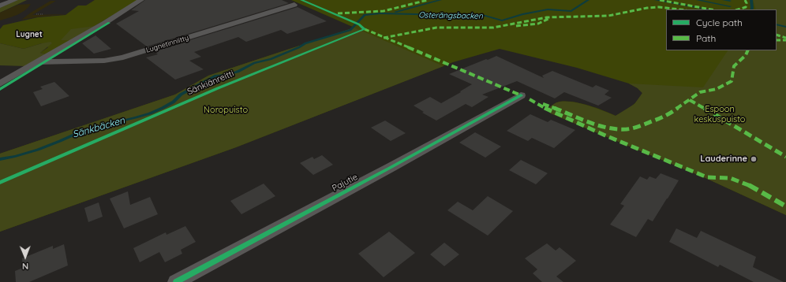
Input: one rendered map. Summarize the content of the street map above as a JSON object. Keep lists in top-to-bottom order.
{
  "streets": {
    "street": ["Lugnetinniitty", "Pajutie"],
    "cycle path": ["Sänkiänreitti"]
  },
  "districts": ["Lugnet"],
  "water": ["Osterängsbacken", "Sänkbäcken"],
  "parks": ["Espoon keskuspuisto", "Noropuisto"],
  "places": ["Lauderinne"],
  "legend": ["Cycle path", "Path"],
  "north": "bottom"
}
